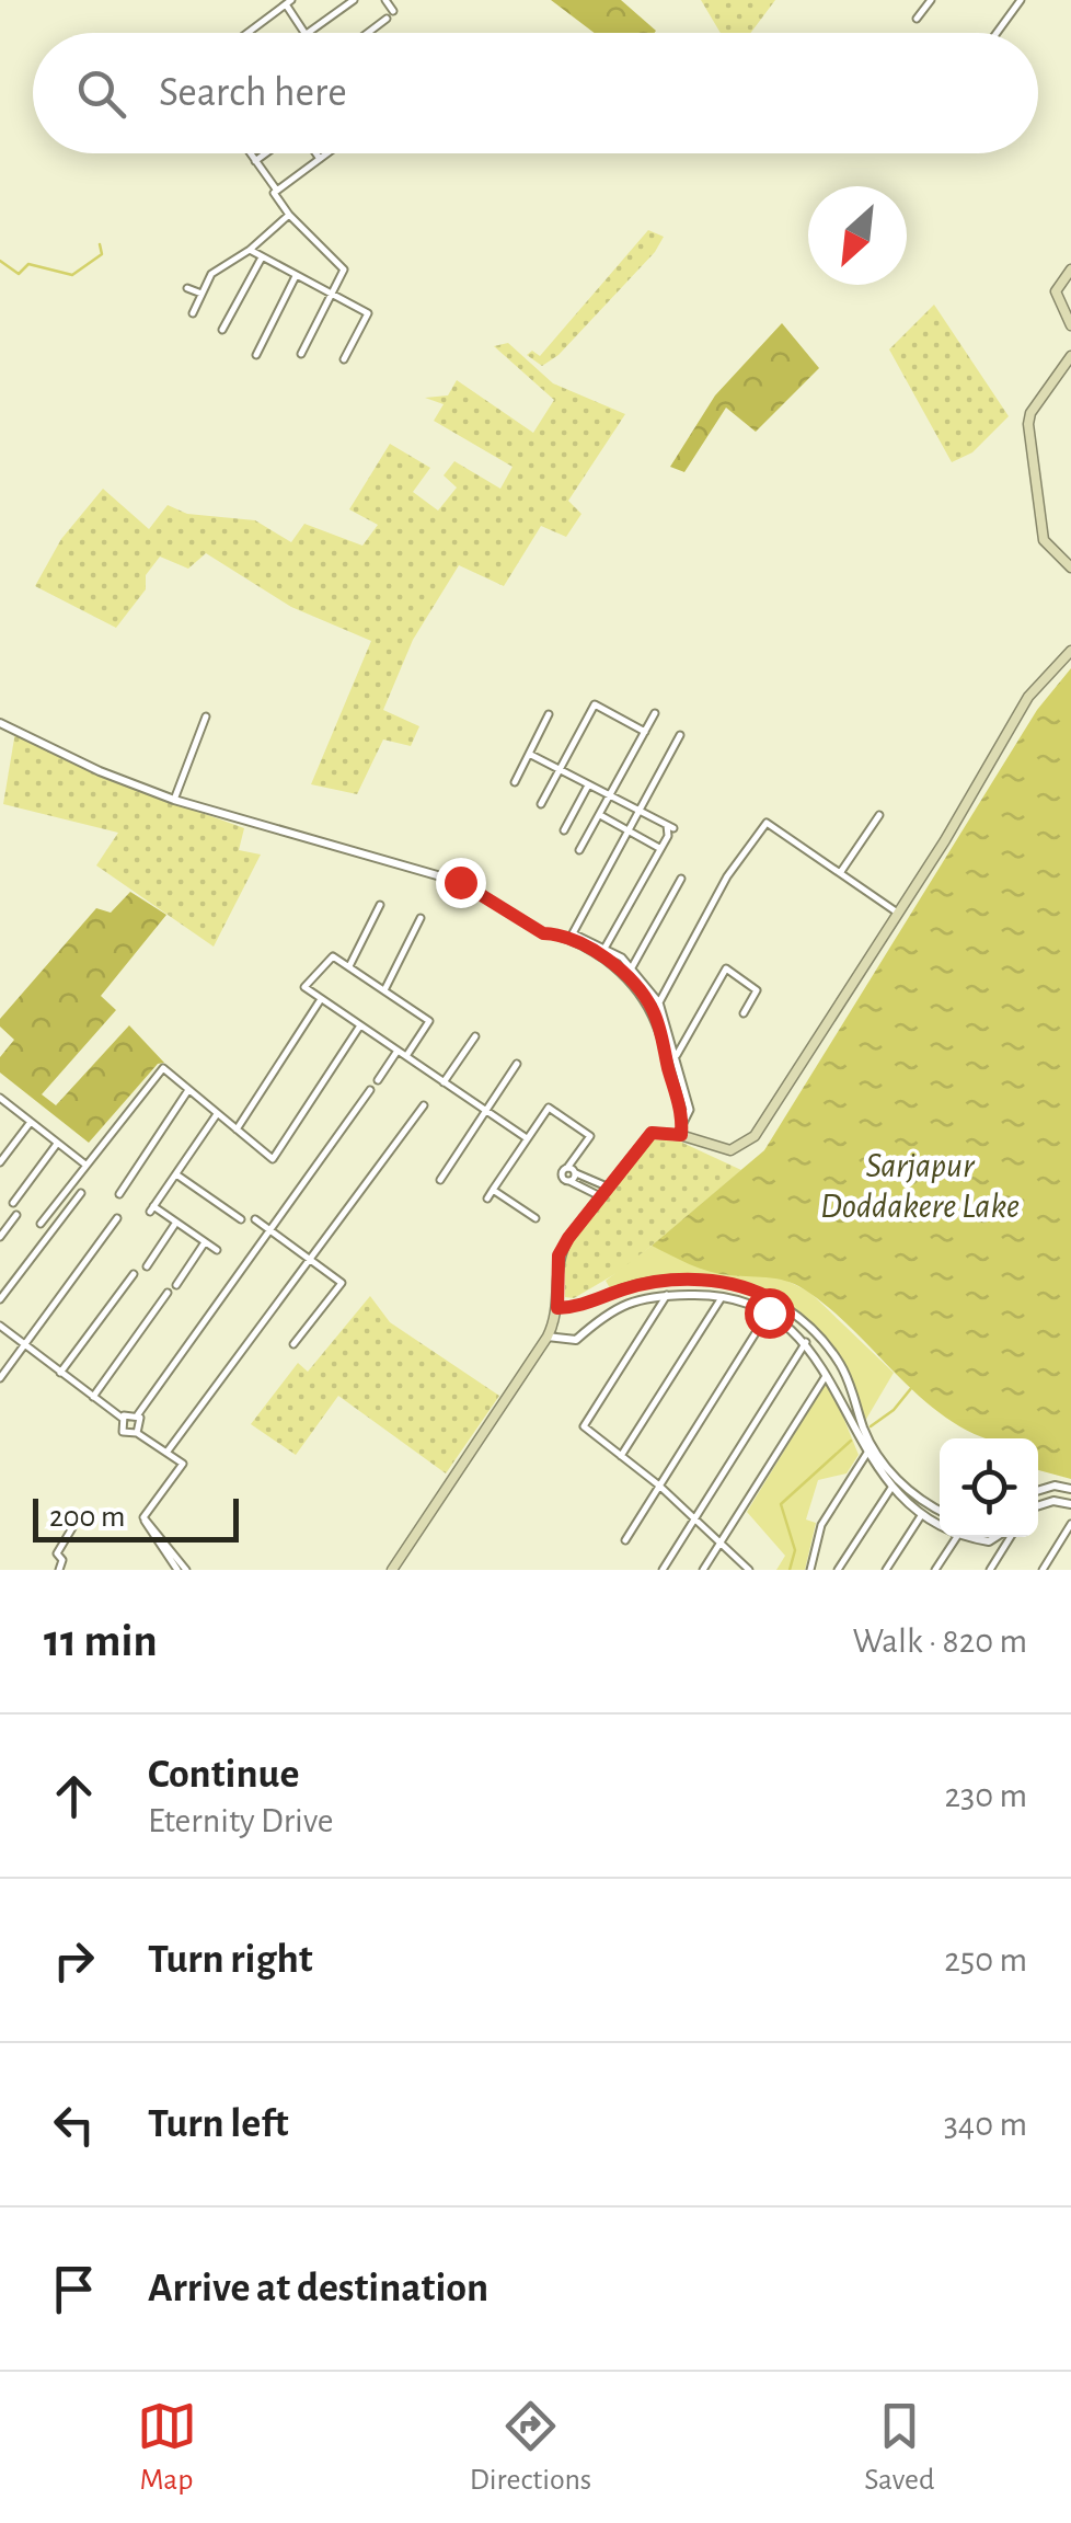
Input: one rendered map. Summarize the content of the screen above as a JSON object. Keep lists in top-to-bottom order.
{
  "water": ["Sarjapur Doddakere Lake"],
  "scale_bar": "200 m",
  "north": "bottom left",
  "page": {
    "search": "Search here",
    "scale": "200 m",
    "heading": ["11 min", "Walk · 820 m"],
    "list": [
      ["Continue", "Eternity Drive", "230 m"],
      ["Turn right", "250 m"],
      ["Turn left", "340 m"],
      "Arrive at destination"
    ],
    "nav": ["Map", "Directions", "Saved"]
  }
}
